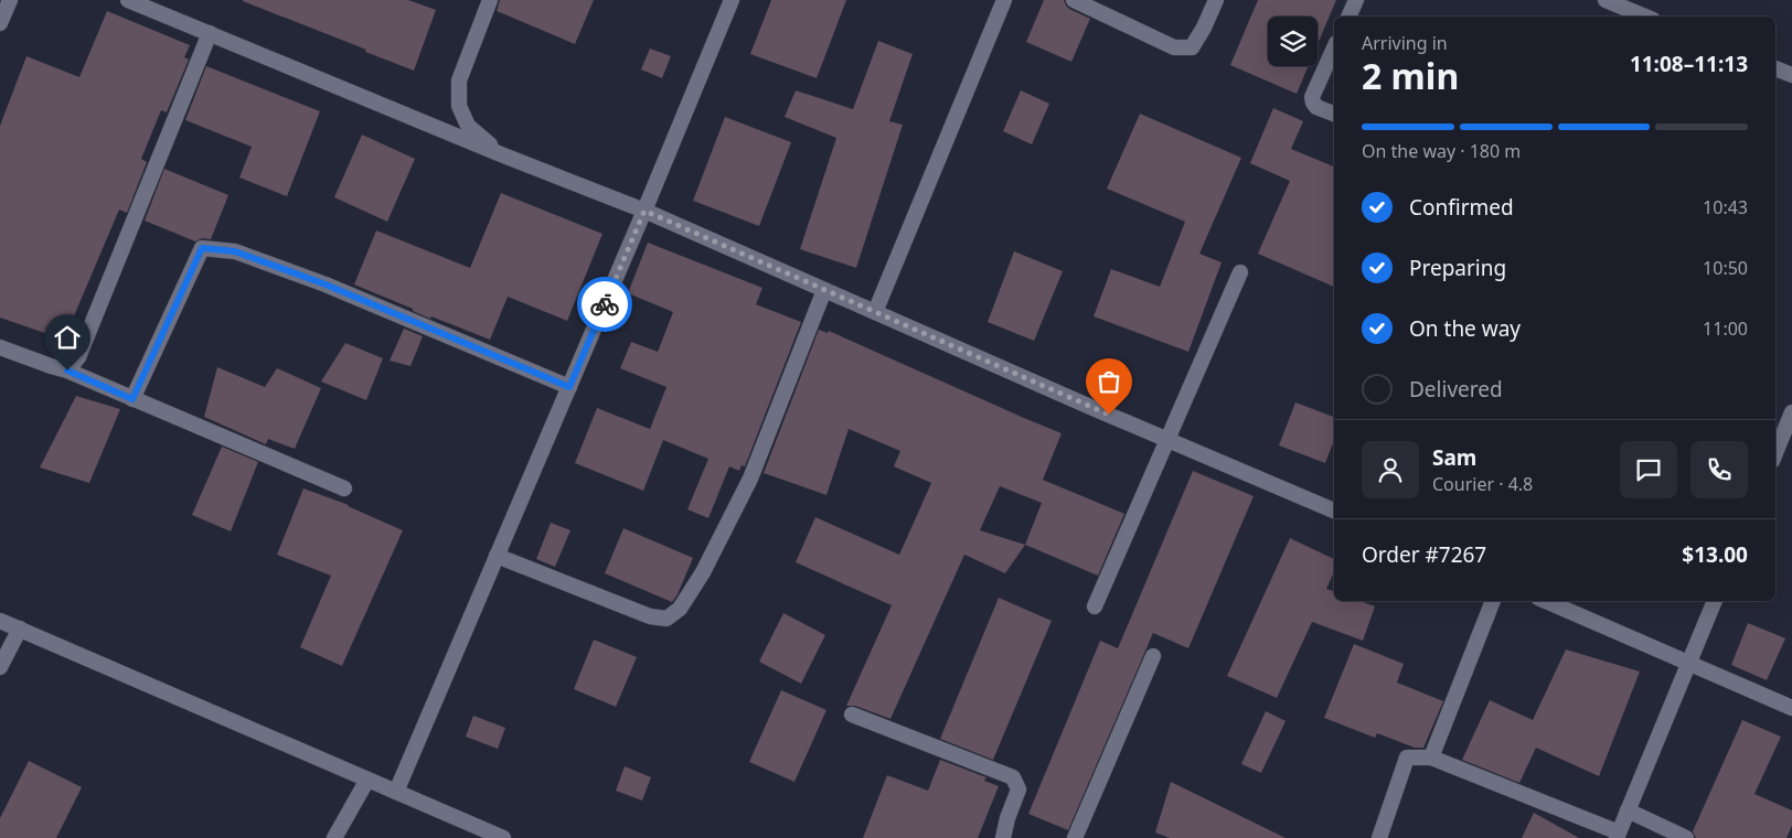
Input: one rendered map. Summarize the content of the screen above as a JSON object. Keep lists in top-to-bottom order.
{
  "page": {
    "heading": ["2 min", "Arriving in", "11:08–11:13"],
    "panel": [
      "Sam",
      "Courier · 4.8",
      "Order #7267",
      "$13.00"
    ],
    "bar": "On the way · 180 m",
    "list": [
      ["Confirmed", "10:43"],
      ["Preparing", "10:50"],
      ["On the way", "11:00"],
      "Delivered"
    ]
  }
}
